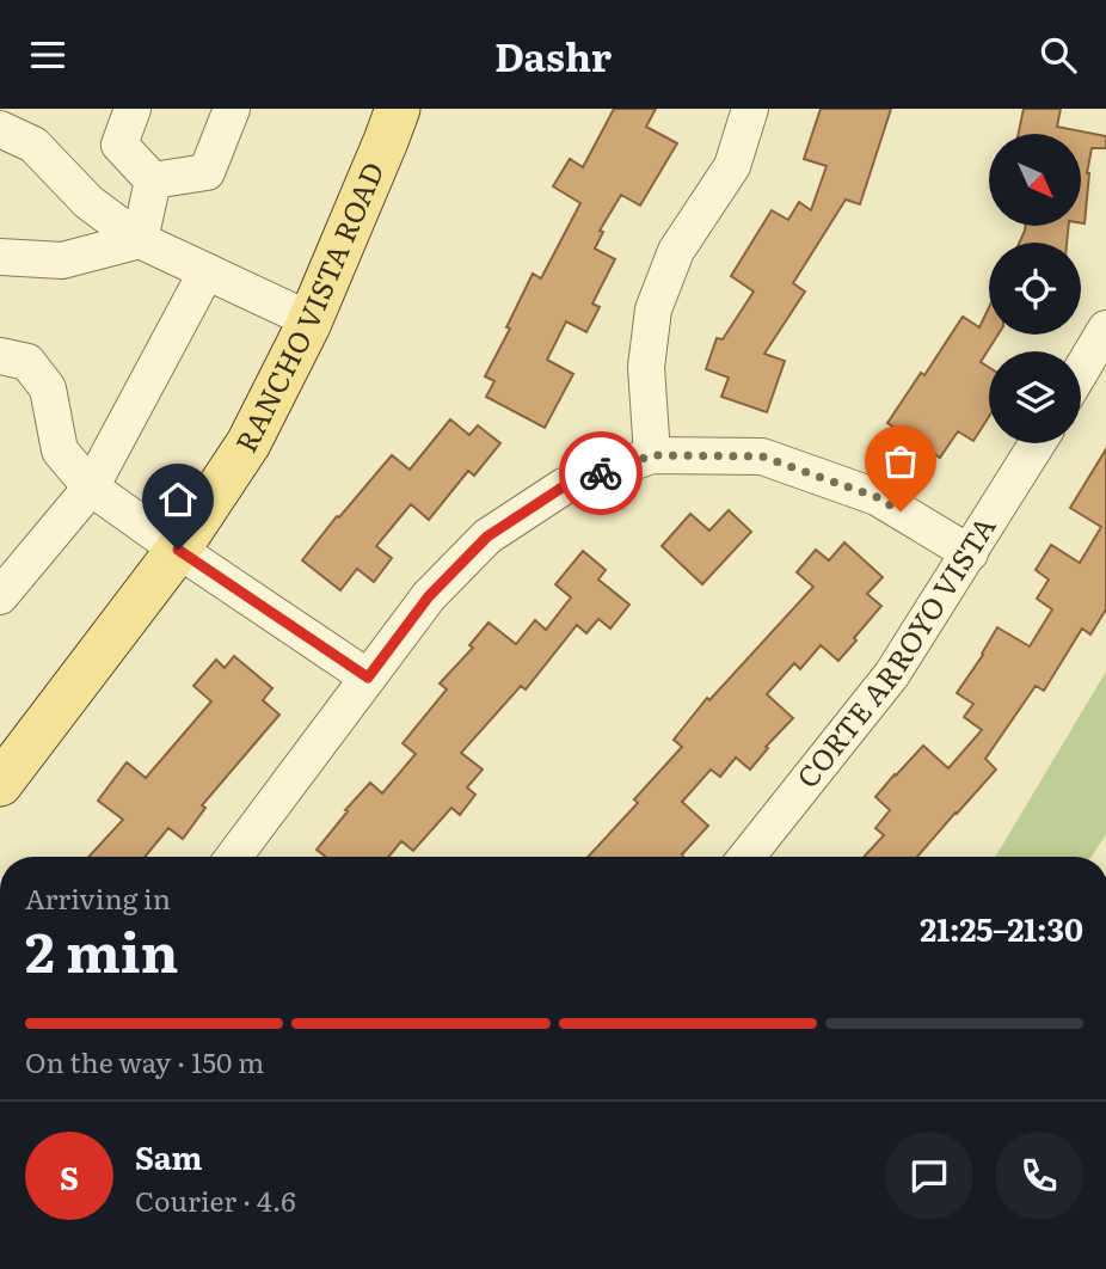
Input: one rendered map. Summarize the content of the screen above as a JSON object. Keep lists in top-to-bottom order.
{
  "streets": {
    "main road": ["RANCHO VISTA ROAD"],
    "street": ["CORTE ARROYO VISTA"]
  },
  "north": "bottom right",
  "page": {
    "header": "Dashr",
    "heading": ["2 min", "Arriving in", "21:25–21:30"],
    "panel": ["Sam", "Courier · 4.6"],
    "bar": "On the way · 150 m",
    "round": "S"
  }
}
